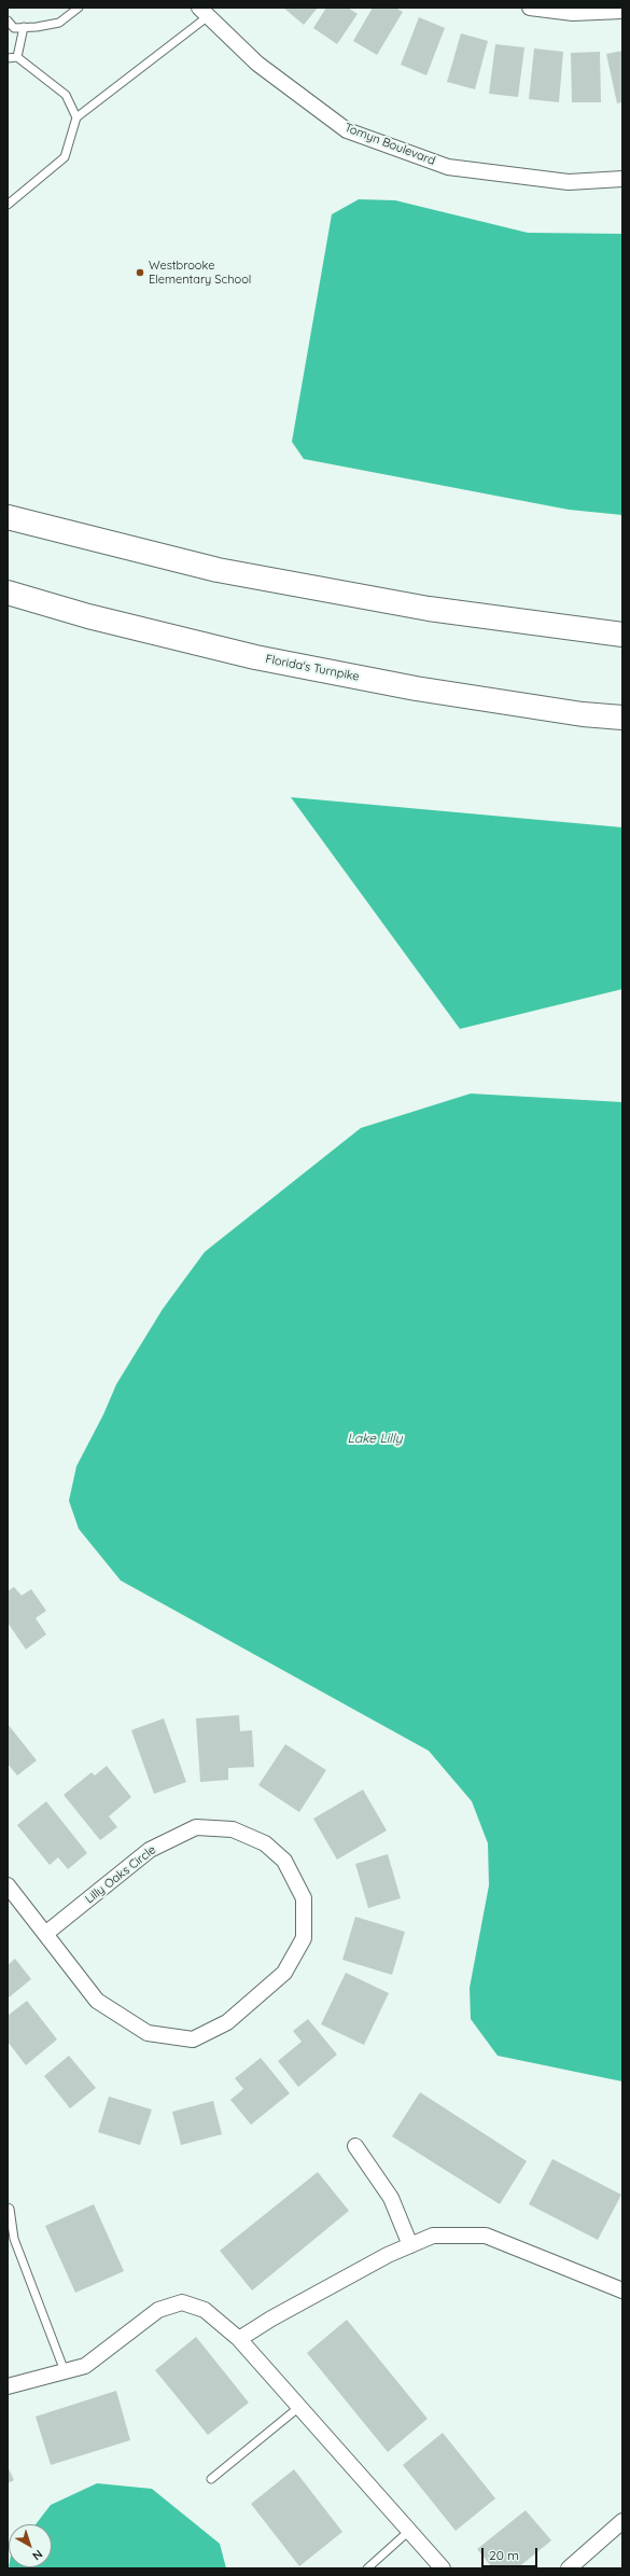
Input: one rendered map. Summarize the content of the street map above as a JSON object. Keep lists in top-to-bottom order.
{
  "streets": {
    "highway": ["Florida's Turnpike"],
    "street": ["Tomyn Boulevard", "Lilly Oaks Circle"]
  },
  "water": ["Lake Lilly"],
  "places": ["Westbrooke Elementary School"],
  "scale_bar": "20 m",
  "north": "bottom right"
}
